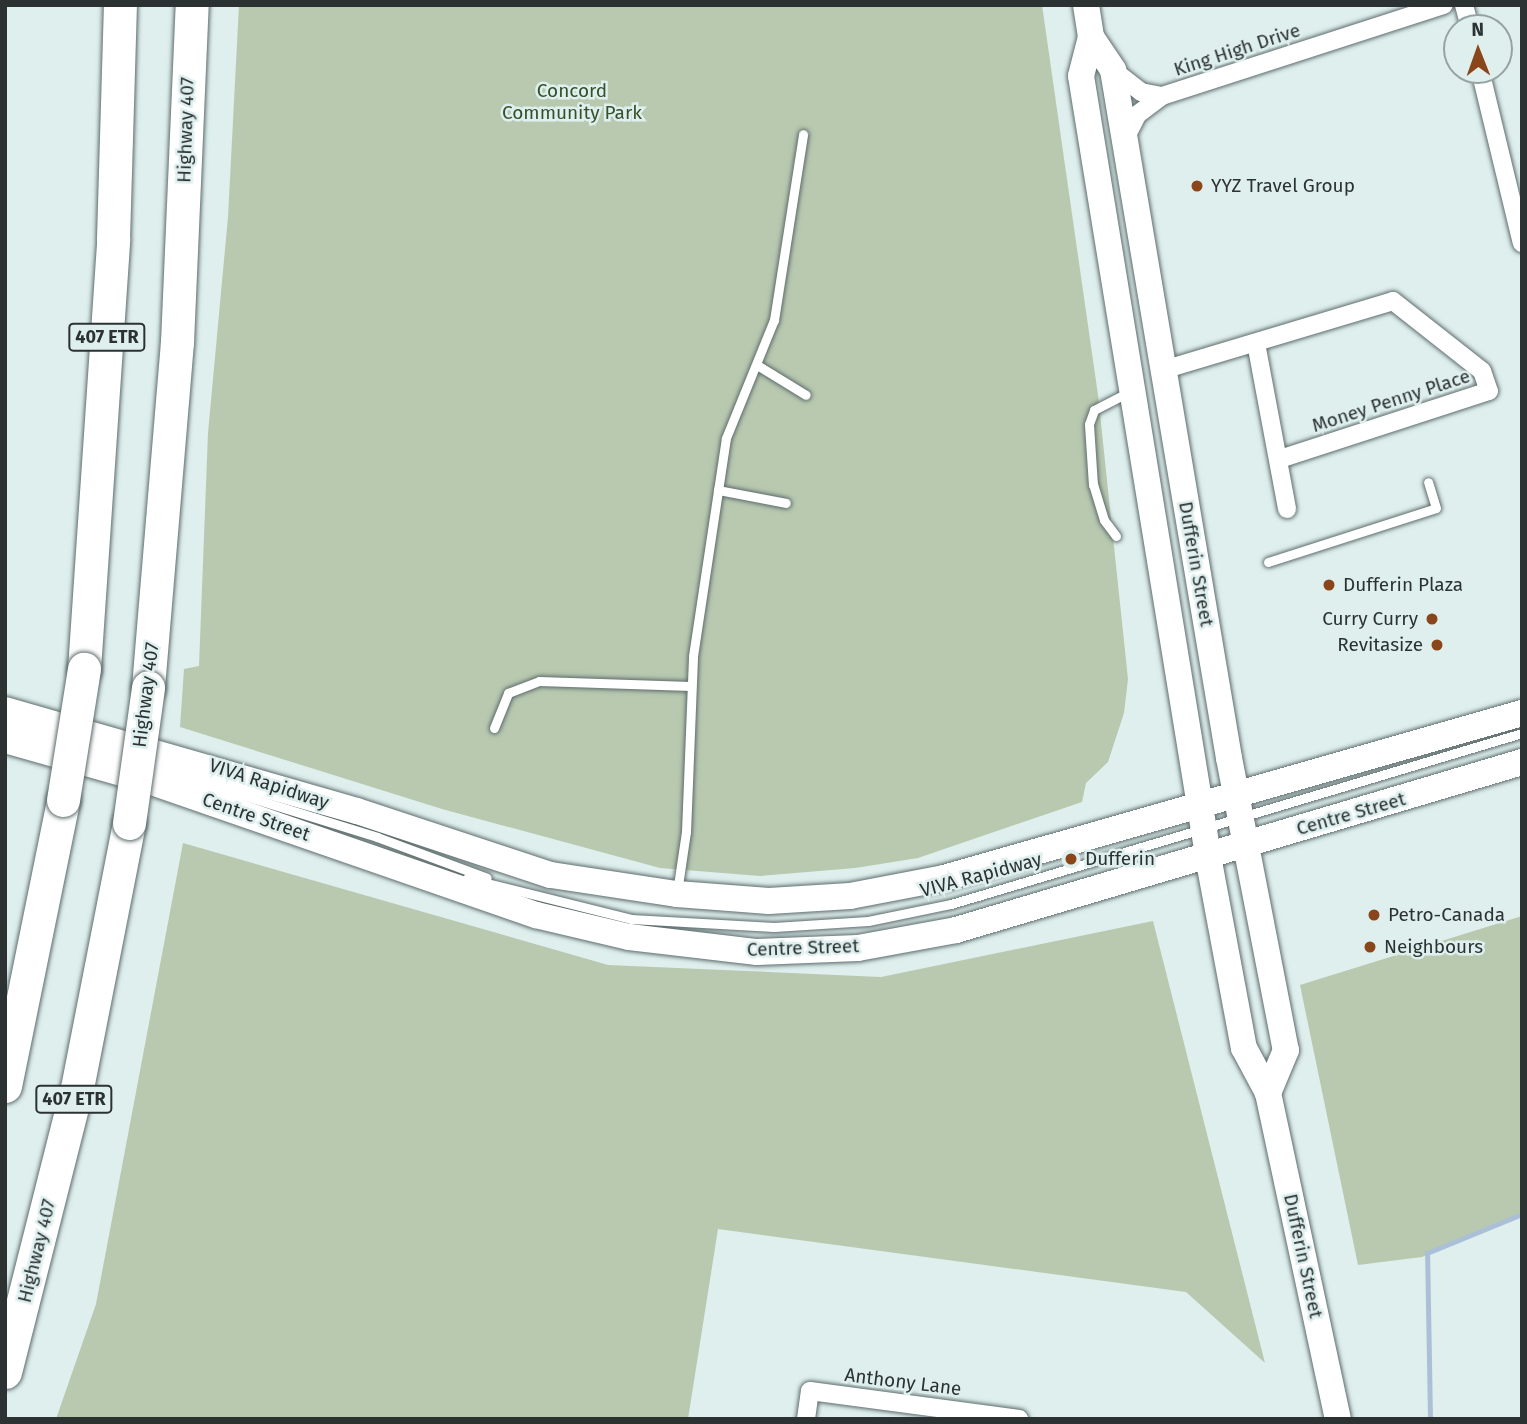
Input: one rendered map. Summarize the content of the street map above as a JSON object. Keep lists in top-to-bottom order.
{
  "streets": {
    "highway": ["Highway 407", "407 ETR"],
    "main road": ["Dufferin Street", "Centre Street"],
    "street": ["King High Drive", "Money Penny Place", "Anthony Lane"],
    "lane": ["VIVA Rapidway"]
  },
  "crossings": [
    ["King High Drive", "Dufferin Street"],
    ["Money Penny Place", "Dufferin Street"],
    ["Dufferin Street", "VIVA Rapidway"],
    ["Dufferin Street", "Centre Street"],
    ["VIVA Rapidway", "Centre Street"]
  ],
  "parks": ["Concord Community Park"],
  "places": [
    "YYZ Travel Group",
    "Dufferin Plaza",
    "Curry Curry",
    "Revitasize",
    "Dufferin",
    "Petro-Canada",
    "Neighbours"
  ],
  "north": "top"
}
